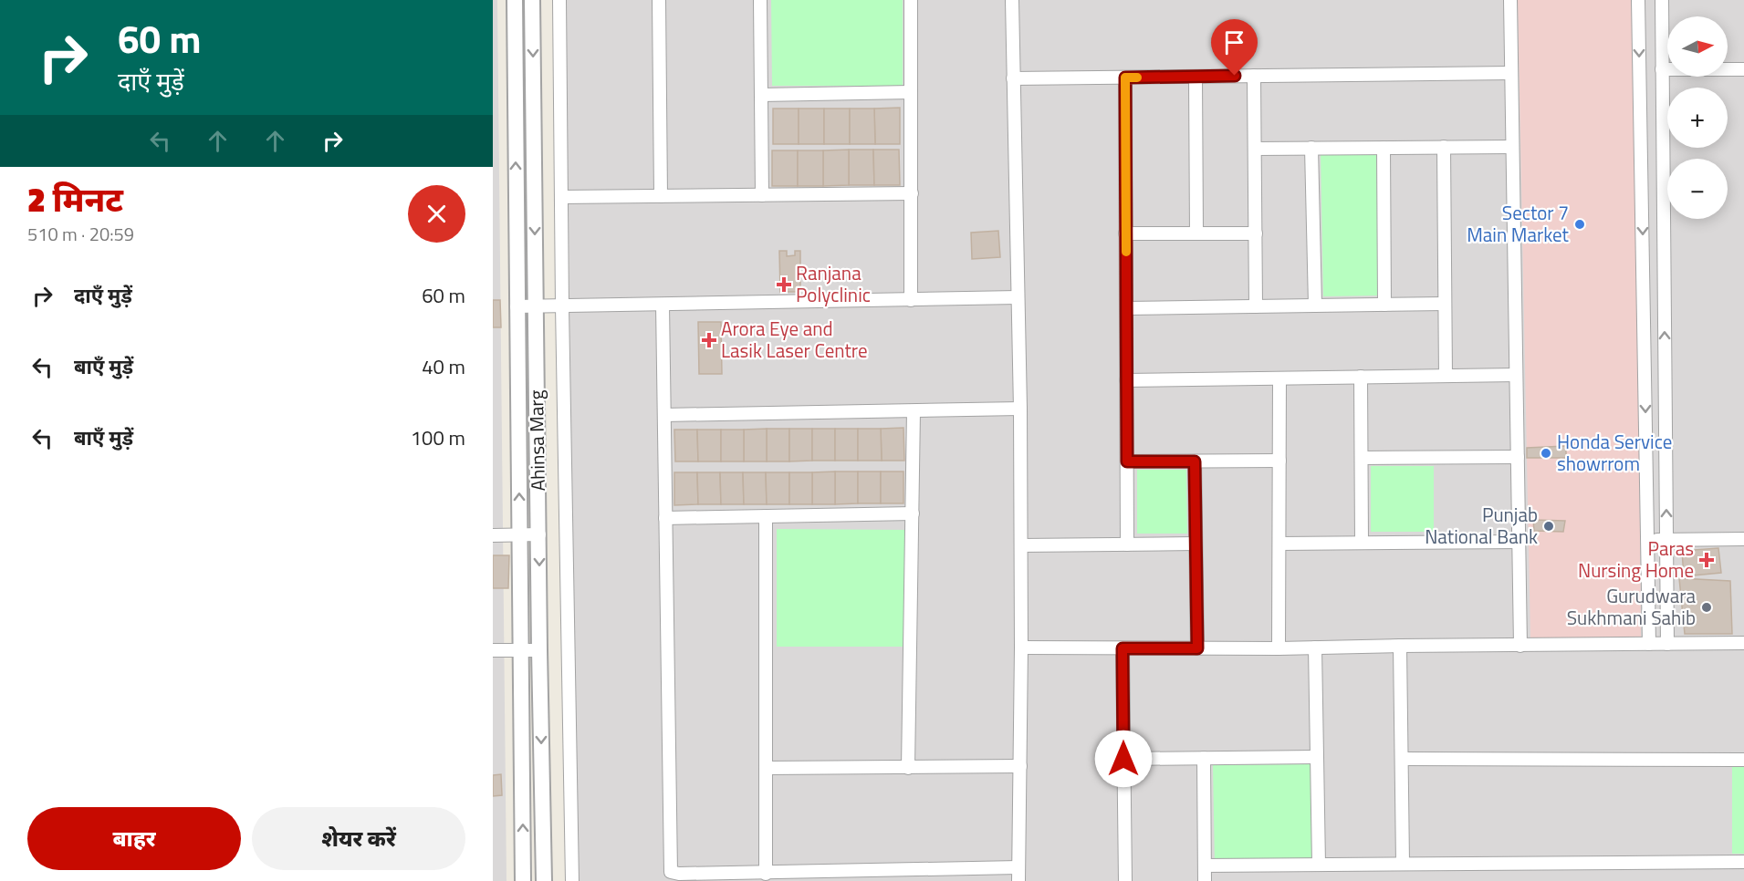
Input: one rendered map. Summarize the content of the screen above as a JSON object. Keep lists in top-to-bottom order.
{
  "streets": {
    "street": ["Ahinsa Marg"]
  },
  "places": {
    "other": [
      "Sector 7 Main Market",
      "Honda Service showrrom",
      "Punjab National Bank",
      "Gurudwara Sukhmani Sahib"
    ],
    "health": ["Ranjana Polyclinic", "Arora Eye and Lasik Laser Centre", "Paras Nursing Home"]
  },
  "north": "right",
  "page": {
    "turn": ["60 m", "दाएँ मुड़ें"],
    "map_buttons": ["+", "−"],
    "heading": ["2 मिनट", "510 m · 20:59"],
    "list": [
      {
        "name": "दाएँ मुड़ें",
        "value": "60 m"
      },
      {
        "name": "बाएँ मुड़ें",
        "value": "40 m"
      },
      {
        "name": "बाएँ मुड़ें",
        "value": "100 m"
      }
    ],
    "buttons": ["बाहर", "शेयर करें"]
  }
}
